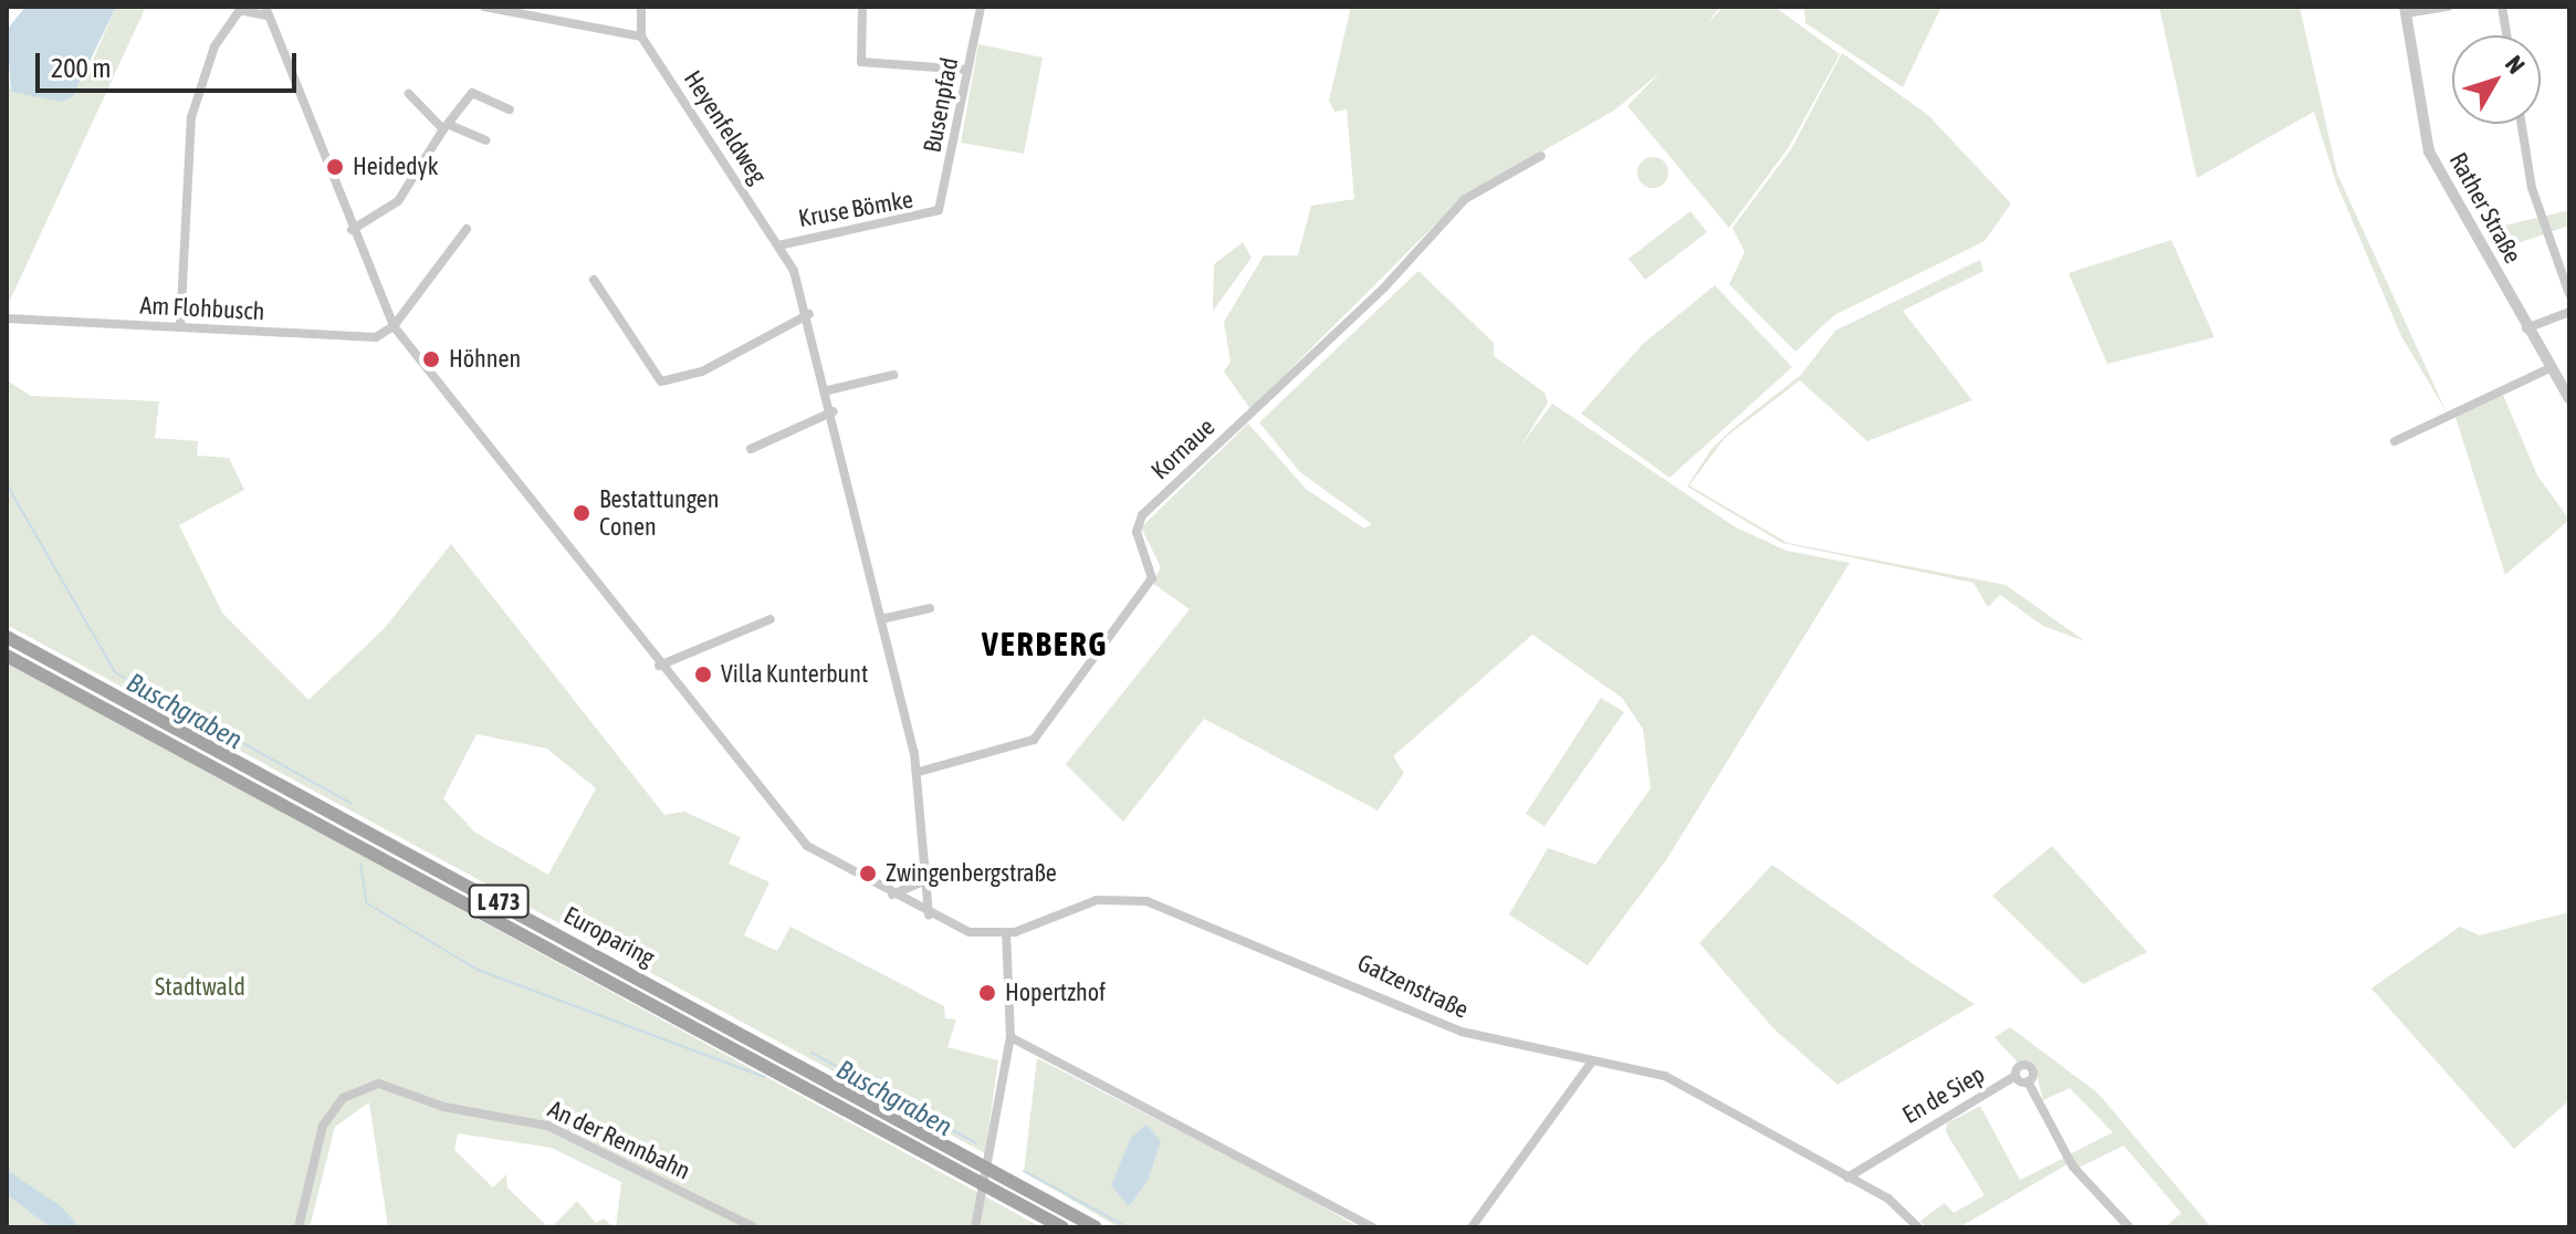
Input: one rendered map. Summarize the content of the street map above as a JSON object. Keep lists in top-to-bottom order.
{
  "streets": {
    "main road": ["L 473", "Europaring"],
    "street": [
      "Busenpfad",
      "Heyenfeldweg",
      "Rather Straße",
      "Kruse Bömke",
      "Am Flohbusch",
      "Kornaue",
      "Gatzenstraße",
      "En de Siep",
      "An der Rennbahn"
    ]
  },
  "crossings": [
    ["Busenpfad", "Kruse Bömke"],
    ["Heyenfeldweg", "Kruse Bömke"],
    ["Heyenfeldweg", "Kornaue"],
    ["Heyenfeldweg", "Gatzenstraße"],
    ["Gatzenstraße", "En de Siep"]
  ],
  "districts": ["VERBERG"],
  "water": ["Buschgraben"],
  "parks": ["Stadtwald"],
  "places": [
    "Heidedyk",
    "Höhnen",
    "Bestattungen Conen",
    "Villa Kunterbunt",
    "Zwingenbergstraße",
    "Hopertzhof"
  ],
  "scale_bar": "200 m",
  "north": "top right"
}
